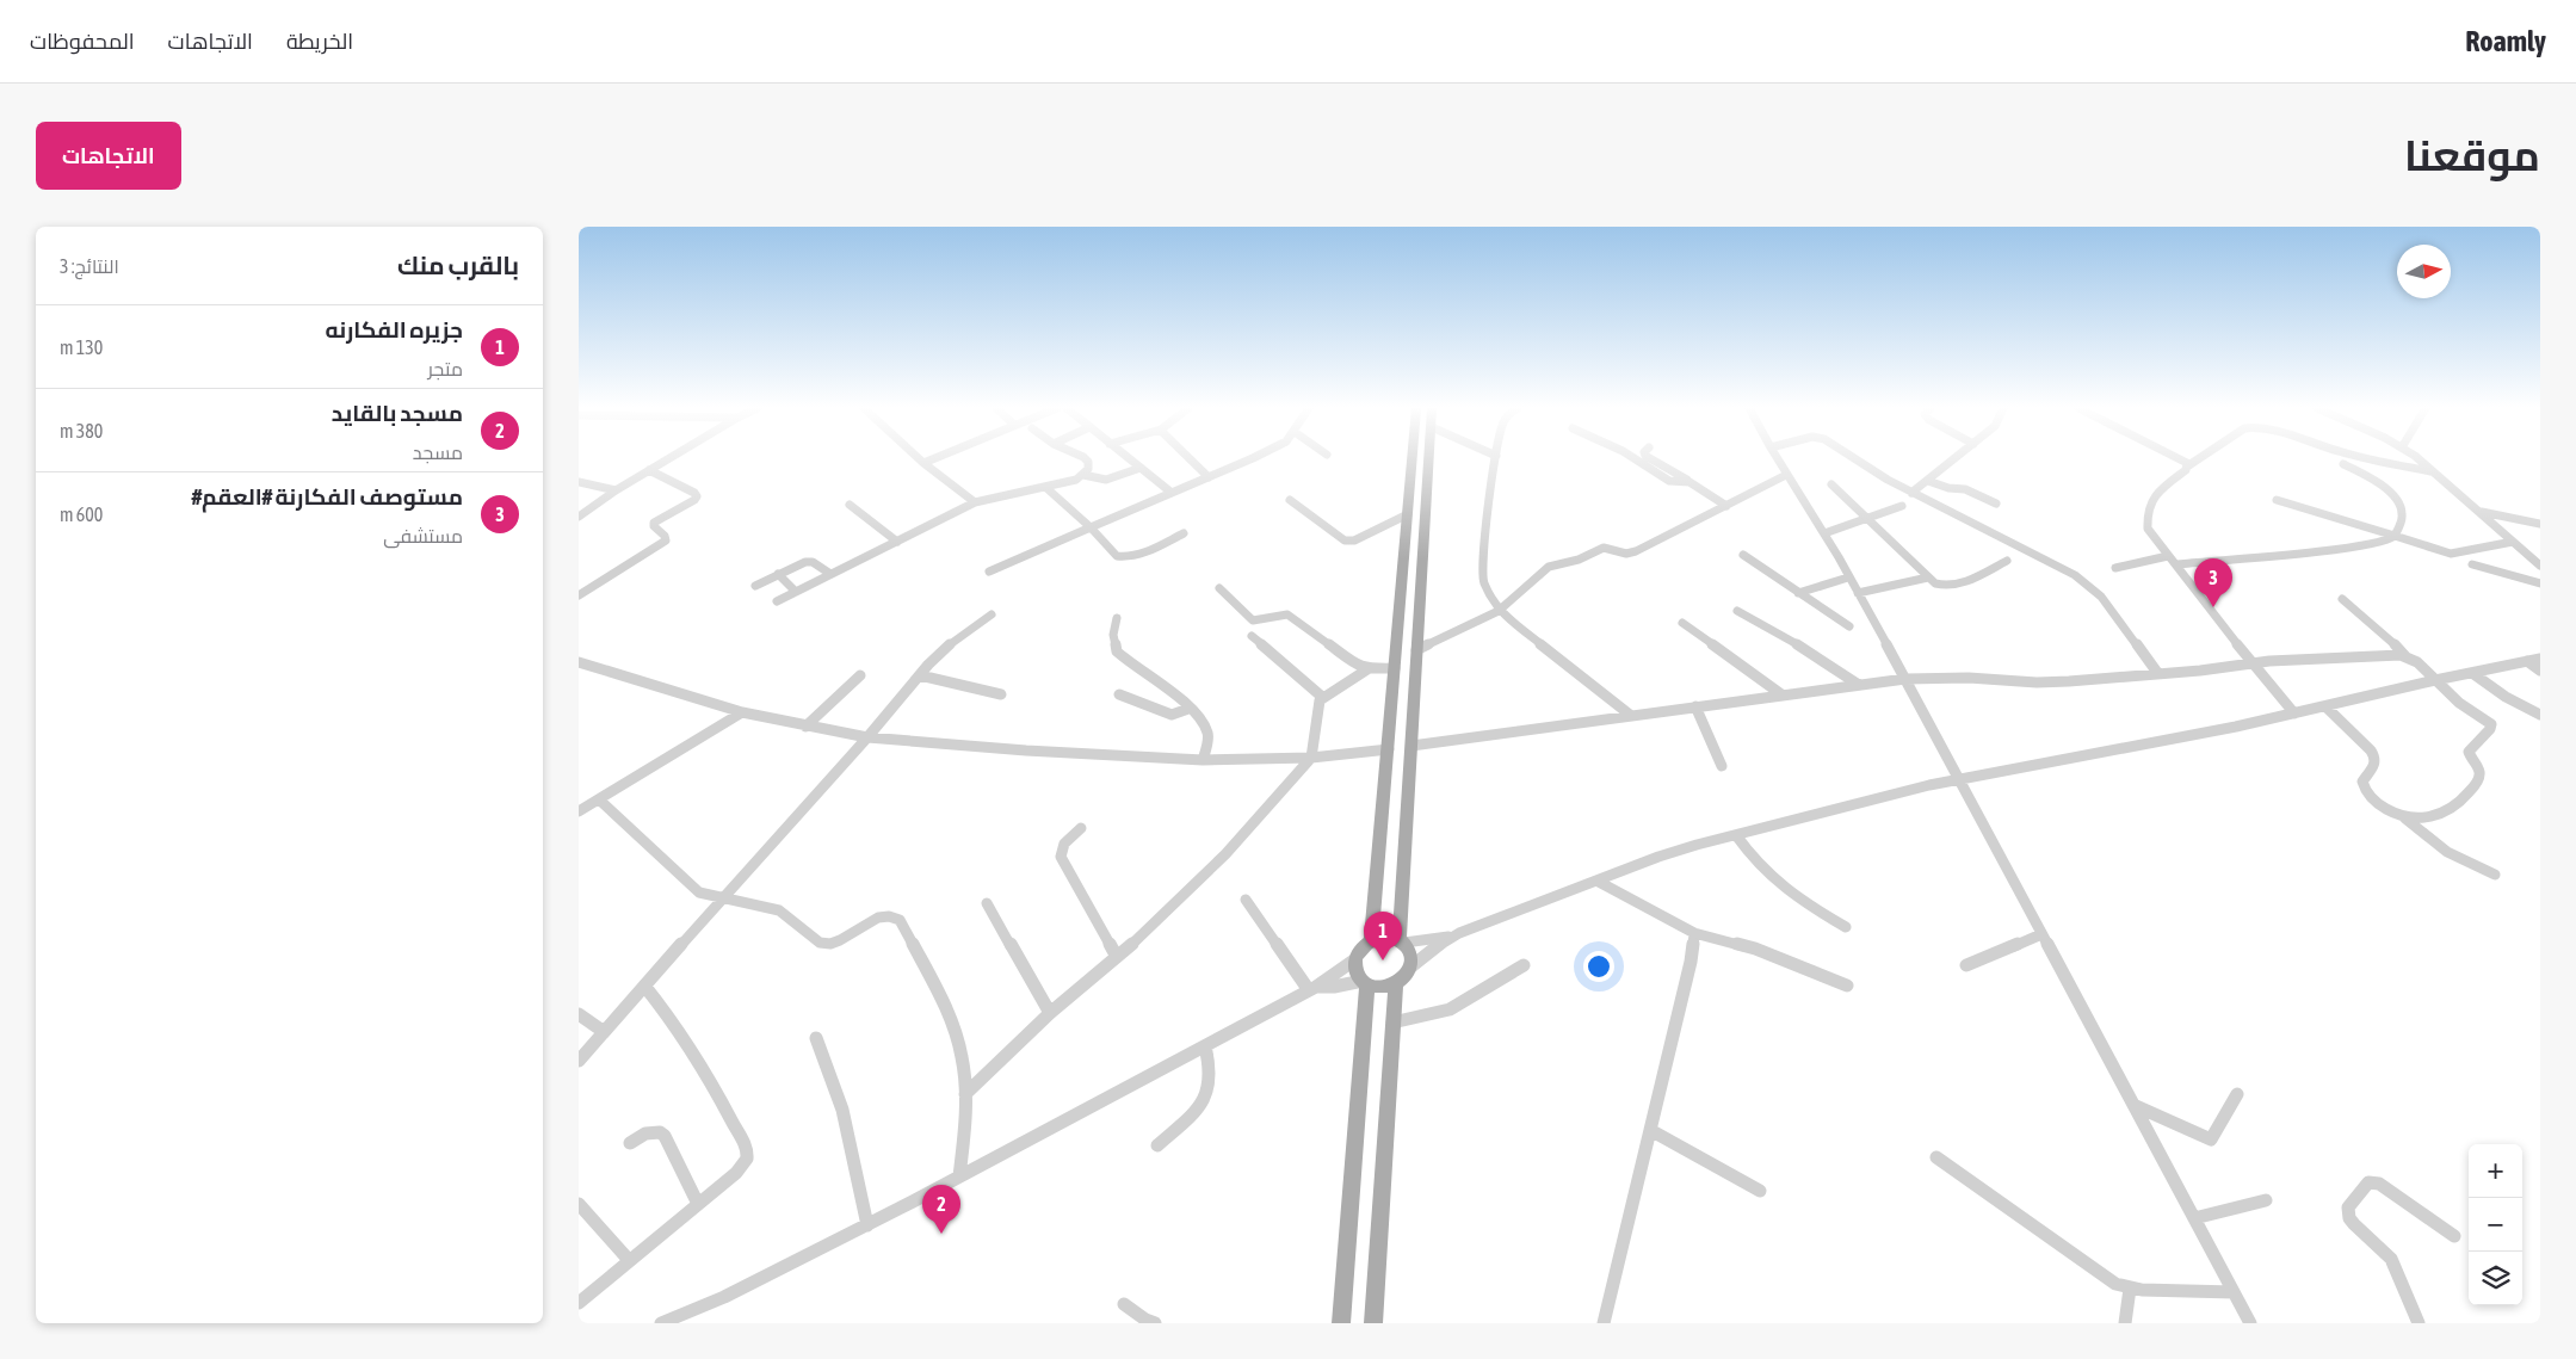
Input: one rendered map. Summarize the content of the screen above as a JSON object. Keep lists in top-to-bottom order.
{
  "north": "right",
  "page": {
    "header": "Roamly",
    "nav": ["الخريطة", "الاتجاهات", "المحفوظات"],
    "title": "موقعنا",
    "buttons": "الاتجاهات",
    "heading": ["بالقرب منك", "النتائج: 3"],
    "list": [
      {
        "mark": "1",
        "name": "جزيره الفكارنه",
        "note": "متجر",
        "value": "130 m"
      },
      {
        "mark": "2",
        "name": "مسجد بالقايد",
        "note": "مسجد",
        "value": "380 m"
      },
      {
        "mark": "3",
        "name": "مستوصف الفكارنة #العقم#",
        "note": "مستشفى",
        "value": "600 m"
      }
    ],
    "pins": ["3", "1", "2"],
    "map_buttons": ["+", "−"]
  }
}
